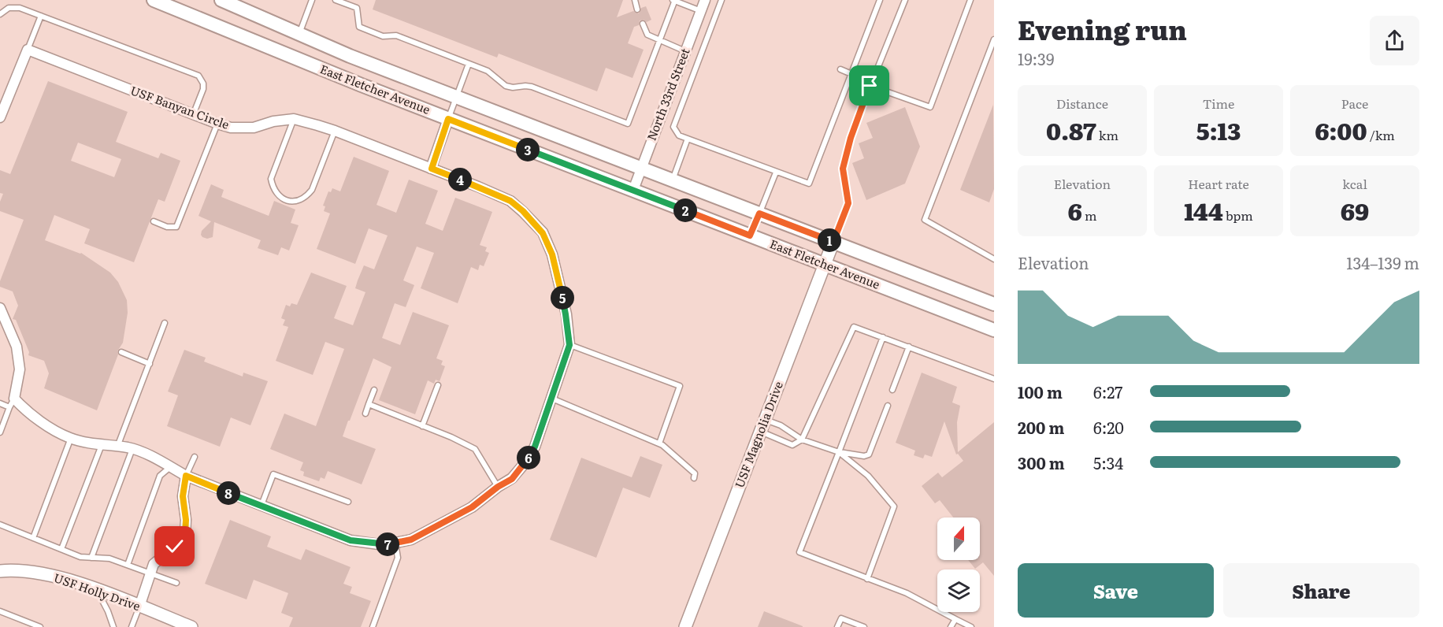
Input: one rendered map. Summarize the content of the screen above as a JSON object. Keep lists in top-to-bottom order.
{
  "streets": {
    "main road": ["East Fletcher Avenue"],
    "street": [
      "North 33rd Street",
      "USF Banyan Circle",
      "USF Magnolia Drive",
      "USF Holly Drive"
    ]
  },
  "crossings": [
    ["East Fletcher Avenue", "North 33rd Street"],
    ["East Fletcher Avenue", "USF Magnolia Drive"]
  ],
  "north": "top",
  "page": {
    "heading": ["Evening run", "19:39"],
    "stats": [
      ["Distance", "0.87 km"],
      ["Time", "5:13"],
      ["Pace", "6:00 /km"],
      ["Elevation", "6 m"],
      ["Heart rate", "144 bpm"],
      ["kcal", "69"]
    ],
    "pins": [
      "3",
      "4",
      "2",
      "1",
      "5",
      "6",
      "8",
      "7"
    ],
    "chart": ["Elevation", "134–139 m"],
    "list": [
      {
        "name": "100 m",
        "note": "6:27"
      },
      {
        "name": "200 m",
        "note": "6:20"
      },
      {
        "name": "300 m",
        "note": "5:34"
      }
    ],
    "buttons": ["Save", "Share"]
  }
}
